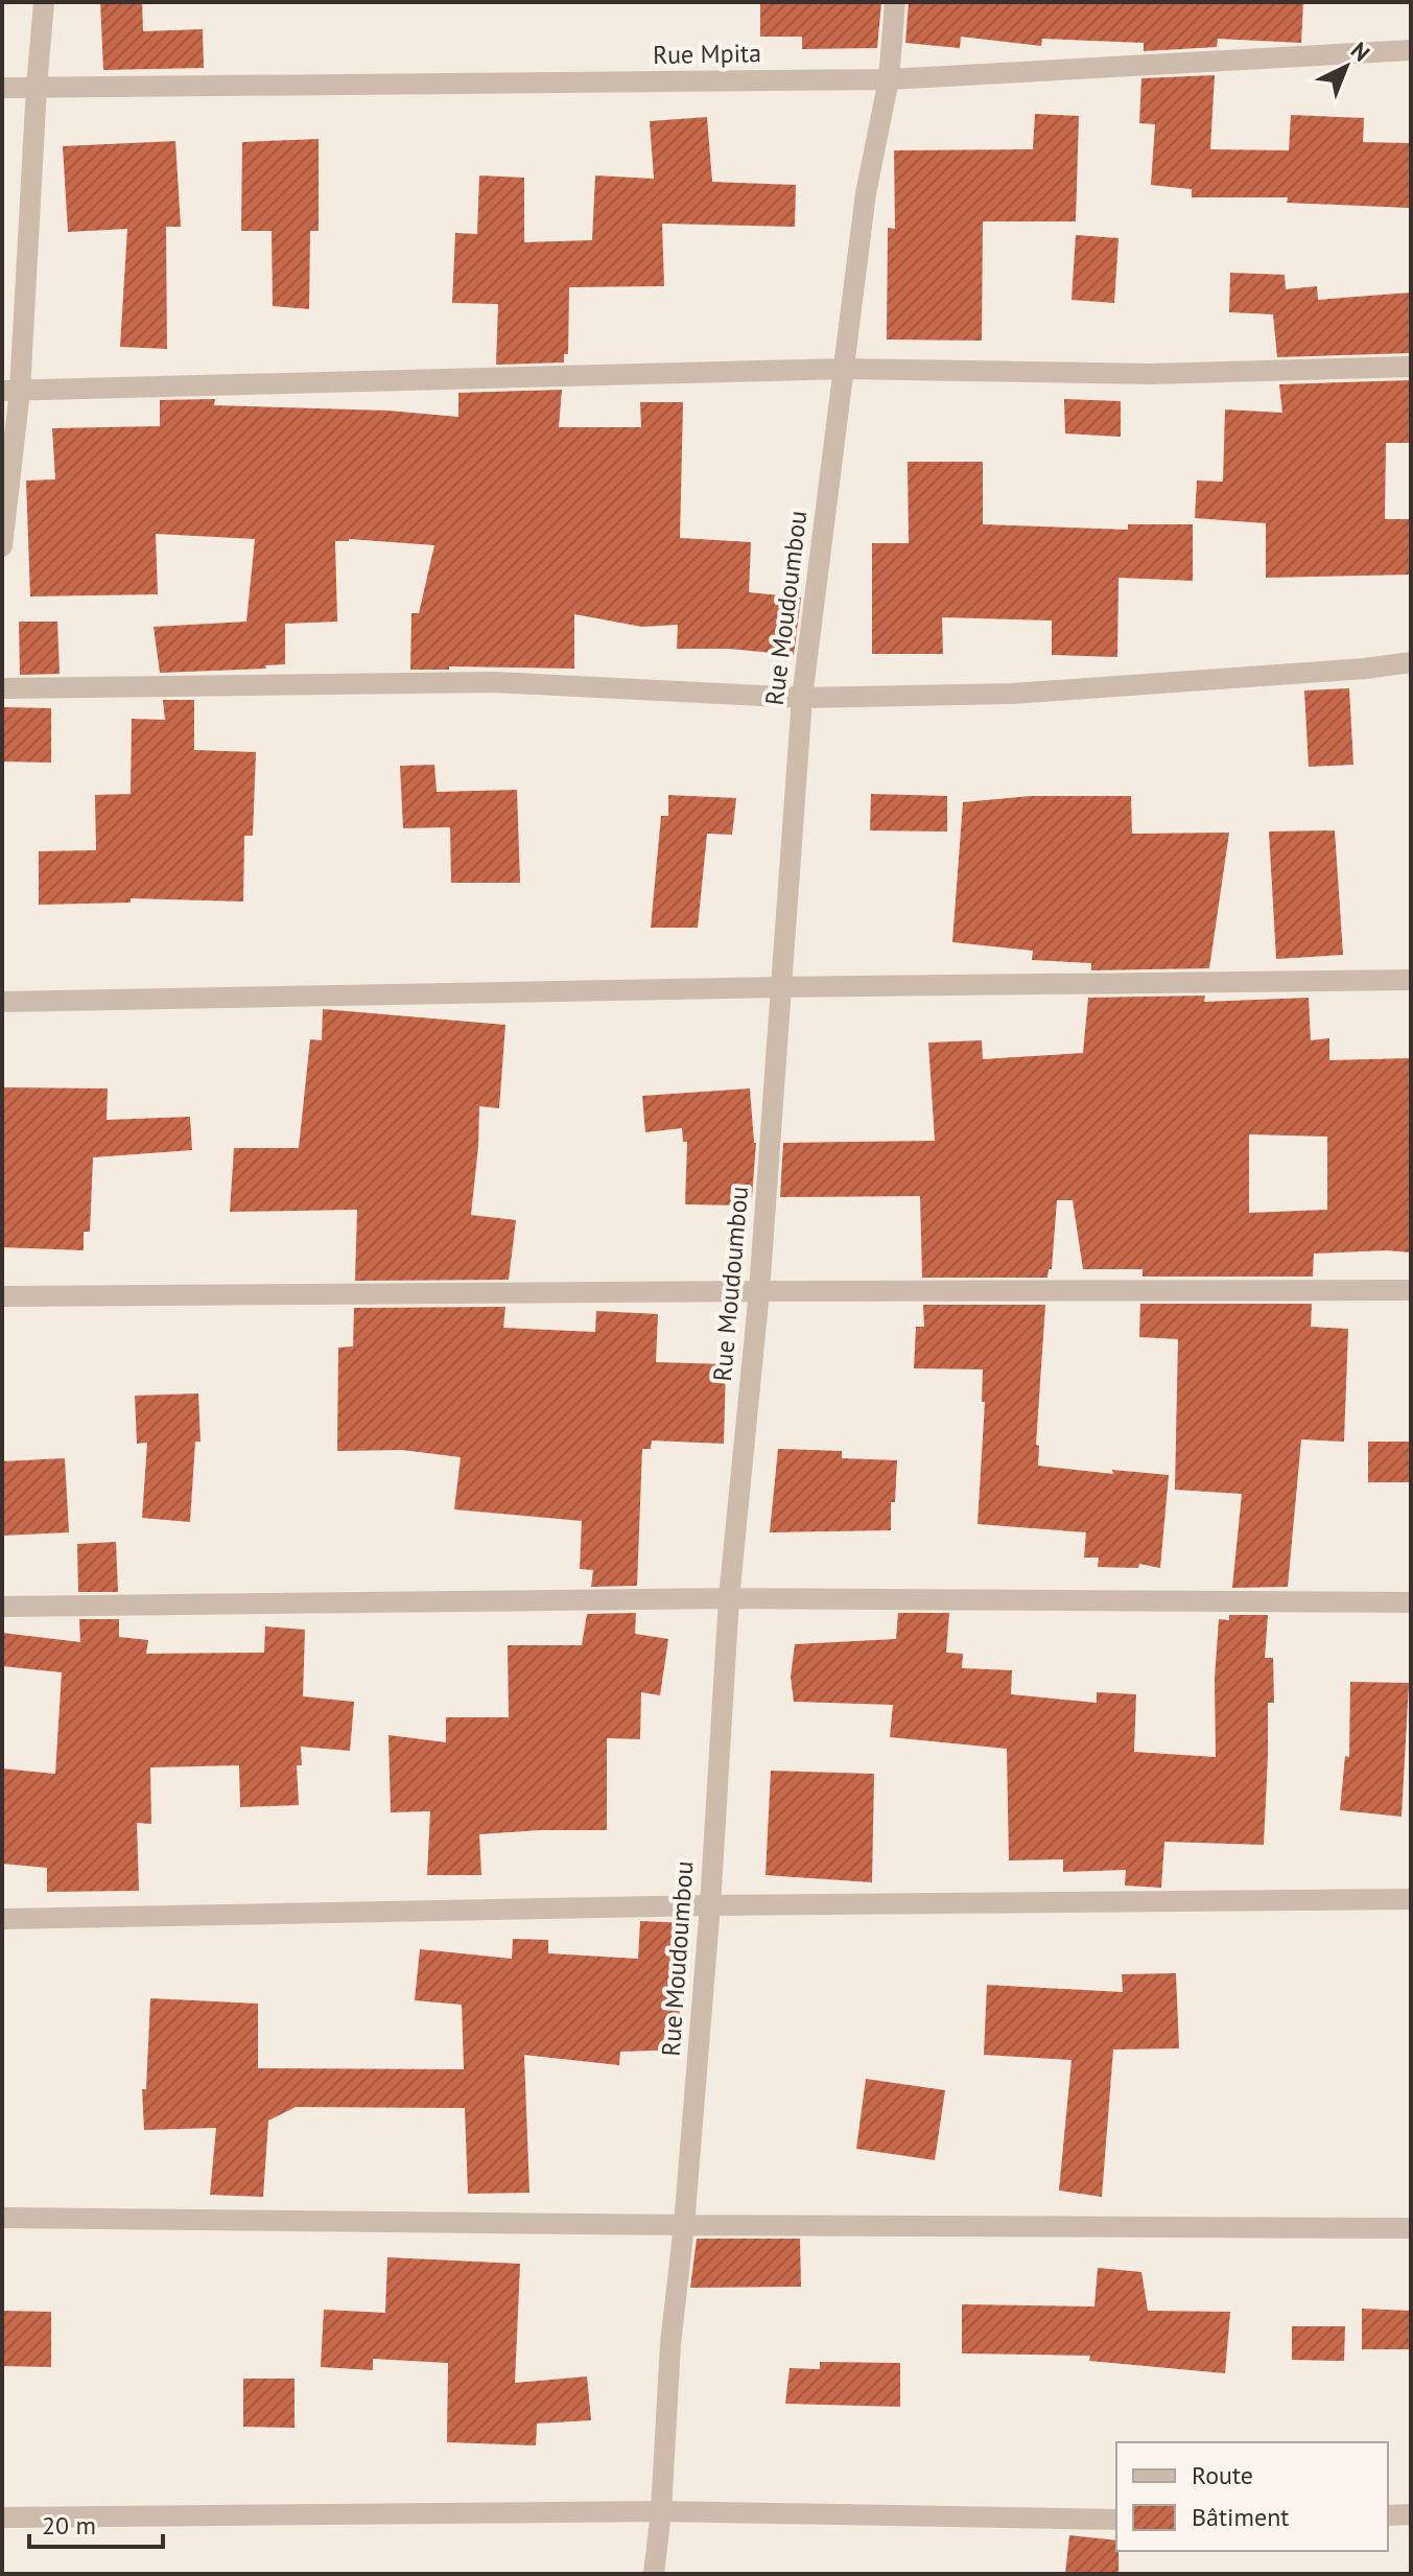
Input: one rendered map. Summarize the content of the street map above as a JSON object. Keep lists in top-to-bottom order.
{
  "streets": {
    "street": ["Rue Mpita", "Rue Moudoumbou"]
  },
  "crossings": [
    ["Rue Mpita", "Rue Moudoumbou"]
  ],
  "legend": ["Route", "Bâtiment"],
  "scale_bar": "20 m",
  "north": "top right"
}
